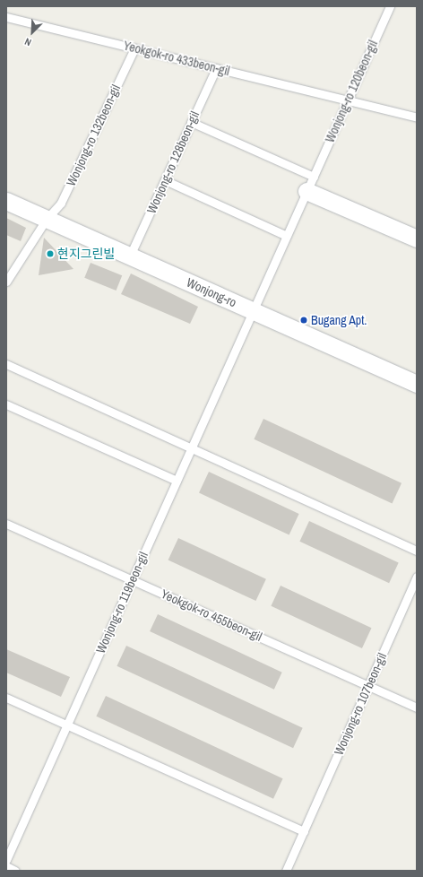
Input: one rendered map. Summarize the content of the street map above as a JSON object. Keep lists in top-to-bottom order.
{
  "streets": {
    "street": ["Wonjong-ro"],
    "lane": [
      "Yeokgok-ro 433beon-gil",
      "Wonjong-ro 120beon-gil",
      "Wonjong-ro 132beon-gil",
      "Wonjong-ro 128beon-gil",
      "Wonjong-ro 119beon-gil",
      "Yeokgok-ro 455beon-gil",
      "Wonjong-ro 107beon-gil"
    ]
  },
  "crossings": [
    ["Yeokgok-ro 433beon-gil", "Wonjong-ro 120beon-gil"],
    ["Yeokgok-ro 433beon-gil", "Wonjong-ro 132beon-gil"],
    ["Yeokgok-ro 433beon-gil", "Wonjong-ro 128beon-gil"],
    ["Wonjong-ro 120beon-gil", "Wonjong-ro"],
    ["Wonjong-ro 120beon-gil", "Wonjong-ro 119beon-gil"],
    ["Wonjong-ro 132beon-gil", "Wonjong-ro"],
    ["Wonjong-ro 128beon-gil", "Wonjong-ro"],
    ["Wonjong-ro", "Wonjong-ro 119beon-gil"],
    ["Wonjong-ro 119beon-gil", "Yeokgok-ro 455beon-gil"],
    ["Yeokgok-ro 455beon-gil", "Wonjong-ro 107beon-gil"]
  ],
  "places": ["현지그린빌", "Bugang Apt."],
  "north": "bottom left"
}
